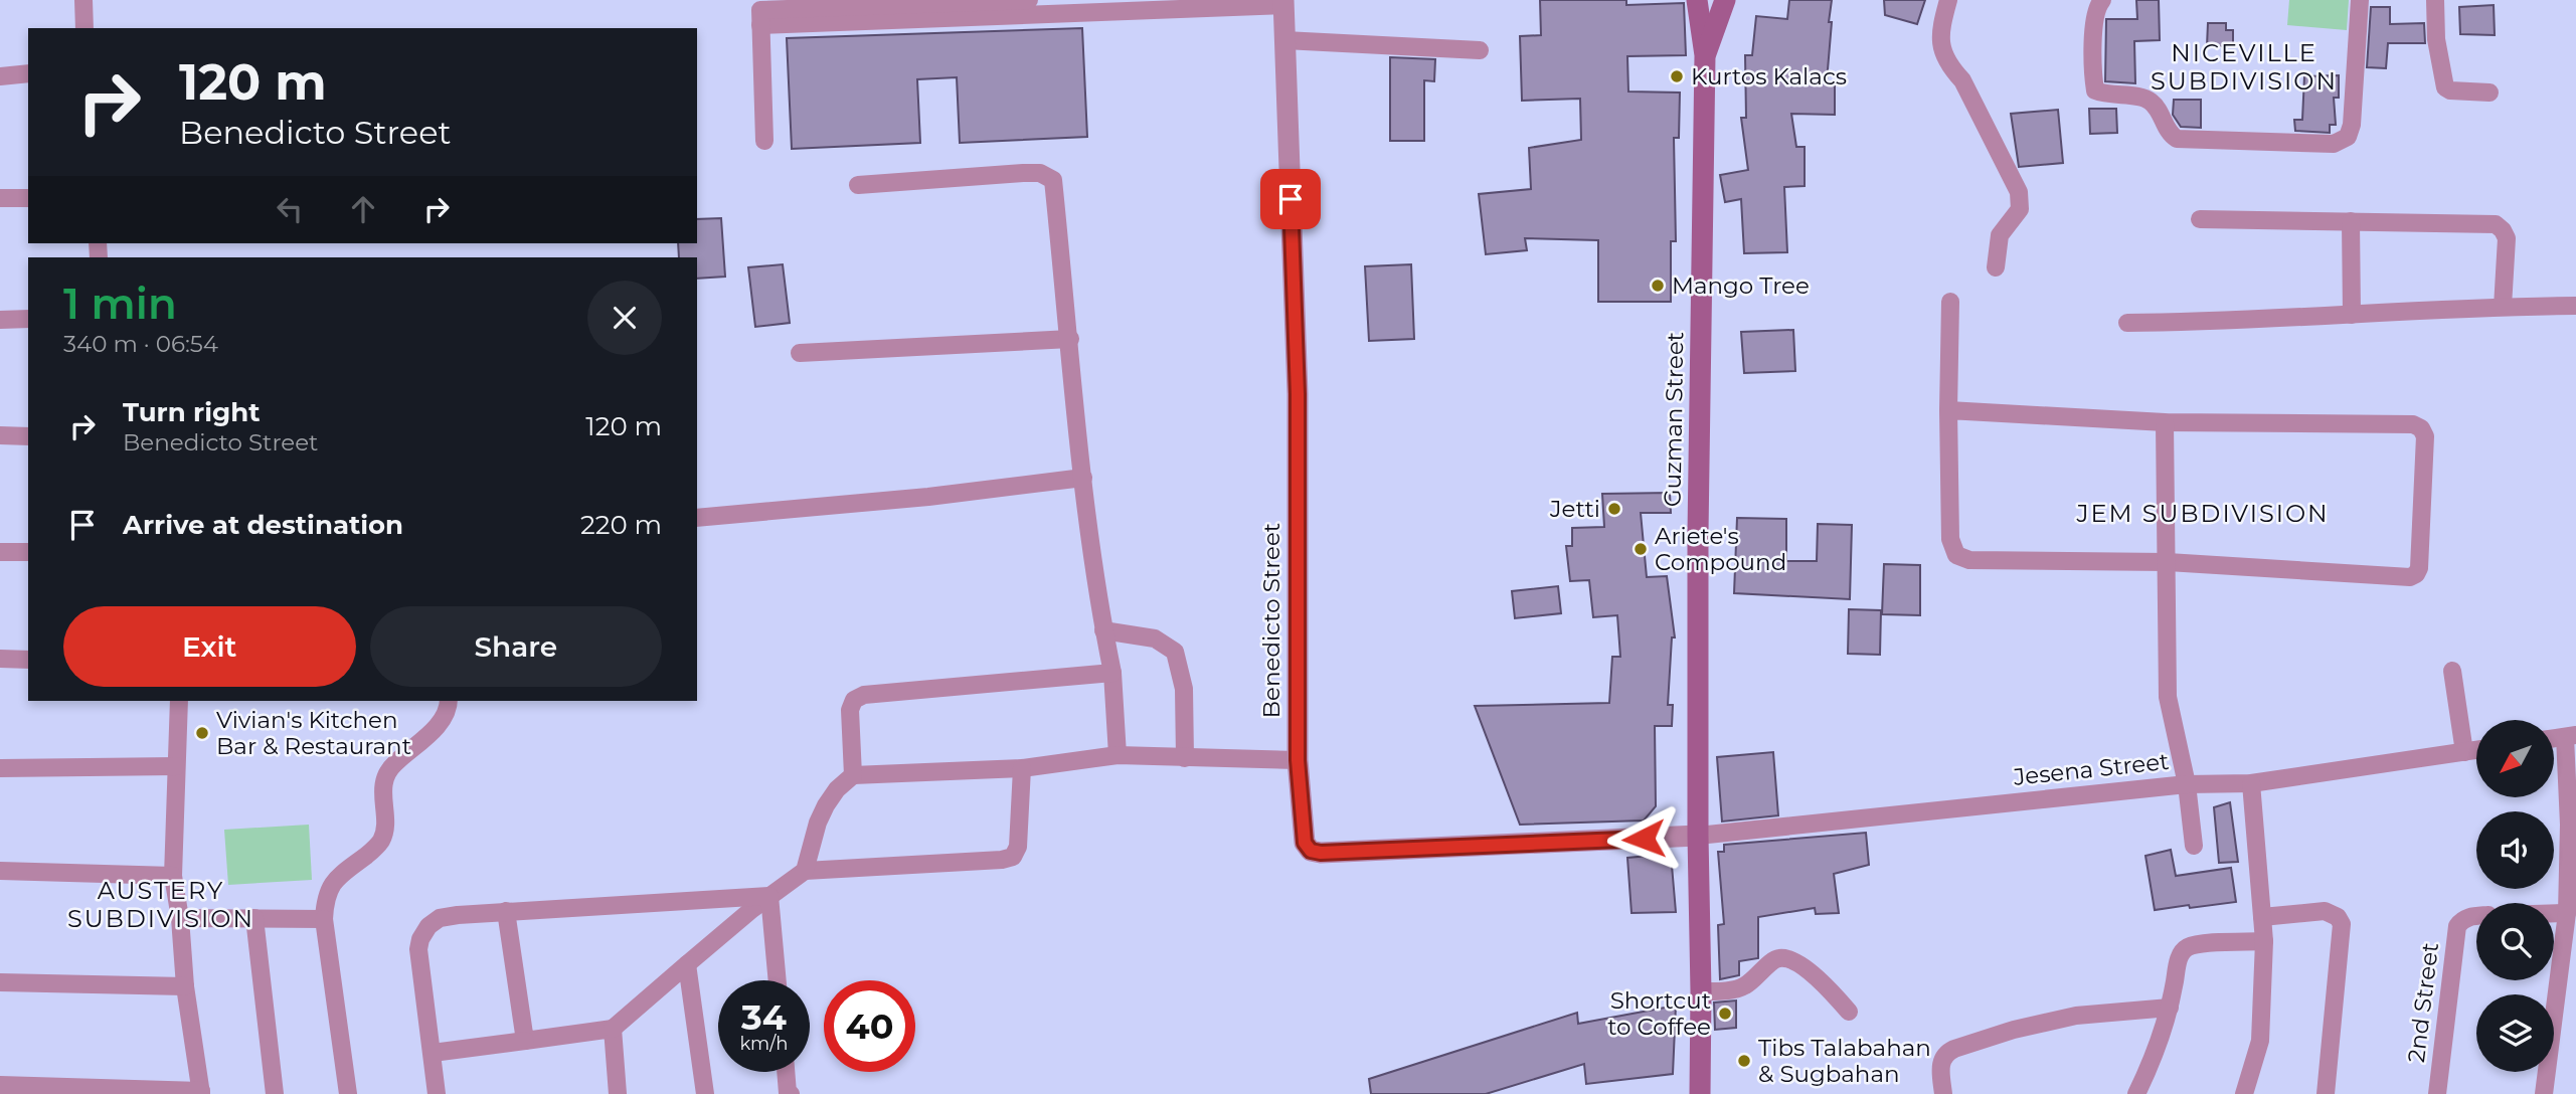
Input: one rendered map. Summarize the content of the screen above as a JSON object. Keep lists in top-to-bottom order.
{
  "streets": {
    "main road": ["Guzman Street"],
    "street": ["Benedicto Street", "Jesena Street", "2nd Street"]
  },
  "crossings": [
    ["Guzman Street", "Benedicto Street"],
    ["Guzman Street", "Jesena Street"],
    ["Benedicto Street", "Jesena Street"]
  ],
  "districts": ["NICEVILLE SUBDIVISION", "JEM SUBDIVISION", "AUSTERY SUBDIVISION"],
  "places": [
    "Kurtos Kalacs",
    "Mango Tree",
    "Jetti",
    "Ariete's Compound",
    "Vivian's Kitchen Bar & Restaurant",
    "Shortcut to Coffee",
    "Tibs Talabahan & Sugbahan"
  ],
  "north": "bottom left",
  "page": {
    "turn": ["120 m", "Benedicto Street"],
    "heading": ["1 min", "340 m · 06:54"],
    "list": [
      {
        "name": "Turn right",
        "note": "Benedicto Street",
        "value": "120 m"
      },
      {
        "name": "Arrive at destination",
        "value": "220 m"
      }
    ],
    "buttons": ["Exit", "Share"],
    "speed": "34 km/h",
    "limit": "40"
  }
}
